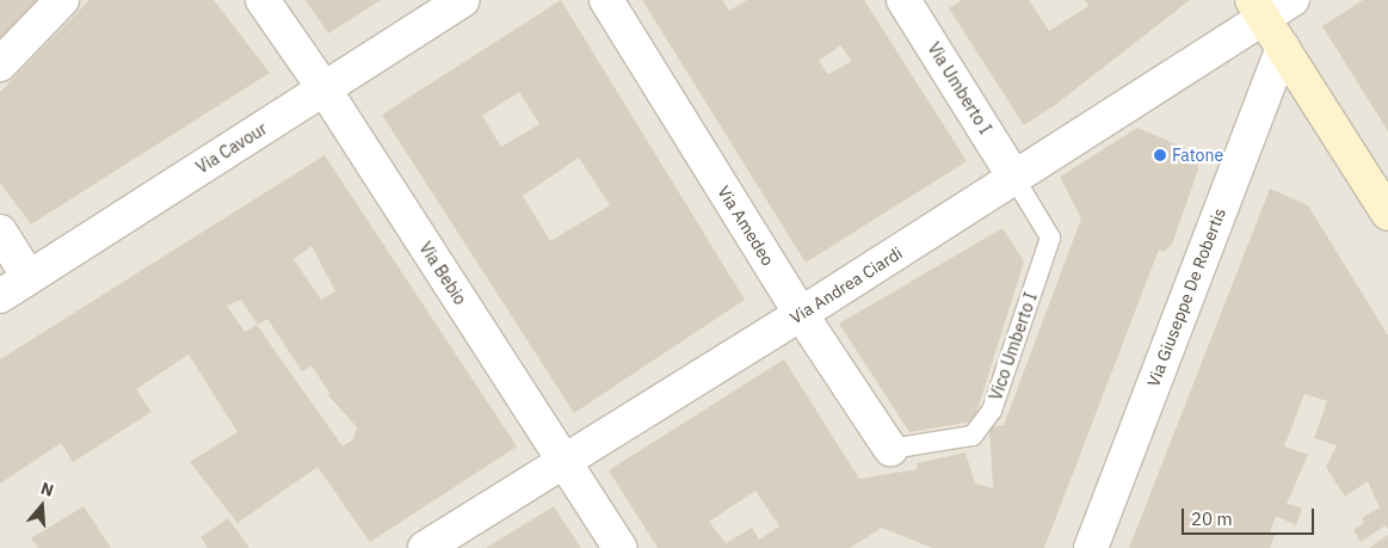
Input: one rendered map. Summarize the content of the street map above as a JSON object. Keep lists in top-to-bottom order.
{
  "streets": {
    "street": [
      "Via Umberto I",
      "Via Cavour",
      "Via Amedeo",
      "Via Bebio",
      "Via Andrea Ciardi",
      "Via Giuseppe De Robertis"
    ],
    "lane": ["Vico Umberto I"]
  },
  "crossings": [
    ["Via Umberto I", "Via Andrea Ciardi"],
    ["Via Umberto I", "Vico Umberto I"],
    ["Via Cavour", "Via Bebio"],
    ["Via Amedeo", "Via Andrea Ciardi"],
    ["Via Amedeo", "Vico Umberto I"],
    ["Via Bebio", "Via Andrea Ciardi"],
    ["Via Andrea Ciardi", "Vico Umberto I"]
  ],
  "places": ["Fatone"],
  "scale_bar": "20 m",
  "north": "top"
}
